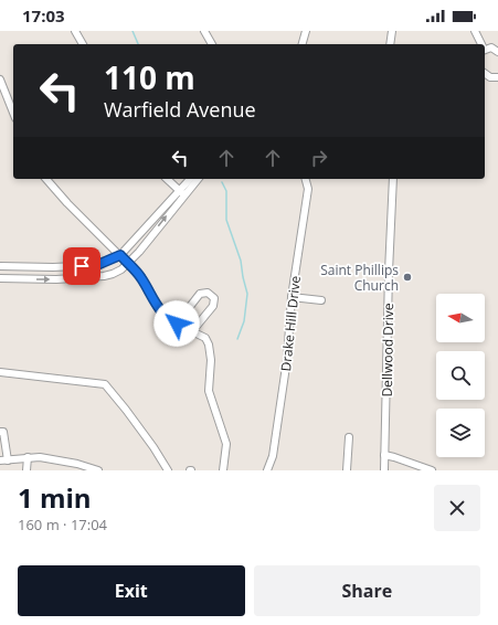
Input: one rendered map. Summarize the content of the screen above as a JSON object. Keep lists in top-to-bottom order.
{
  "streets": {
    "street": ["Drake Hill Drive", "Dellwood Drive"]
  },
  "places": ["Saint Phillips Church"],
  "north": "left",
  "page": {
    "status": "17:03",
    "turn": ["110 m", "Warfield Avenue"],
    "heading": ["1 min", "160 m · 17:04"],
    "buttons": ["Exit", "Share"]
  }
}
